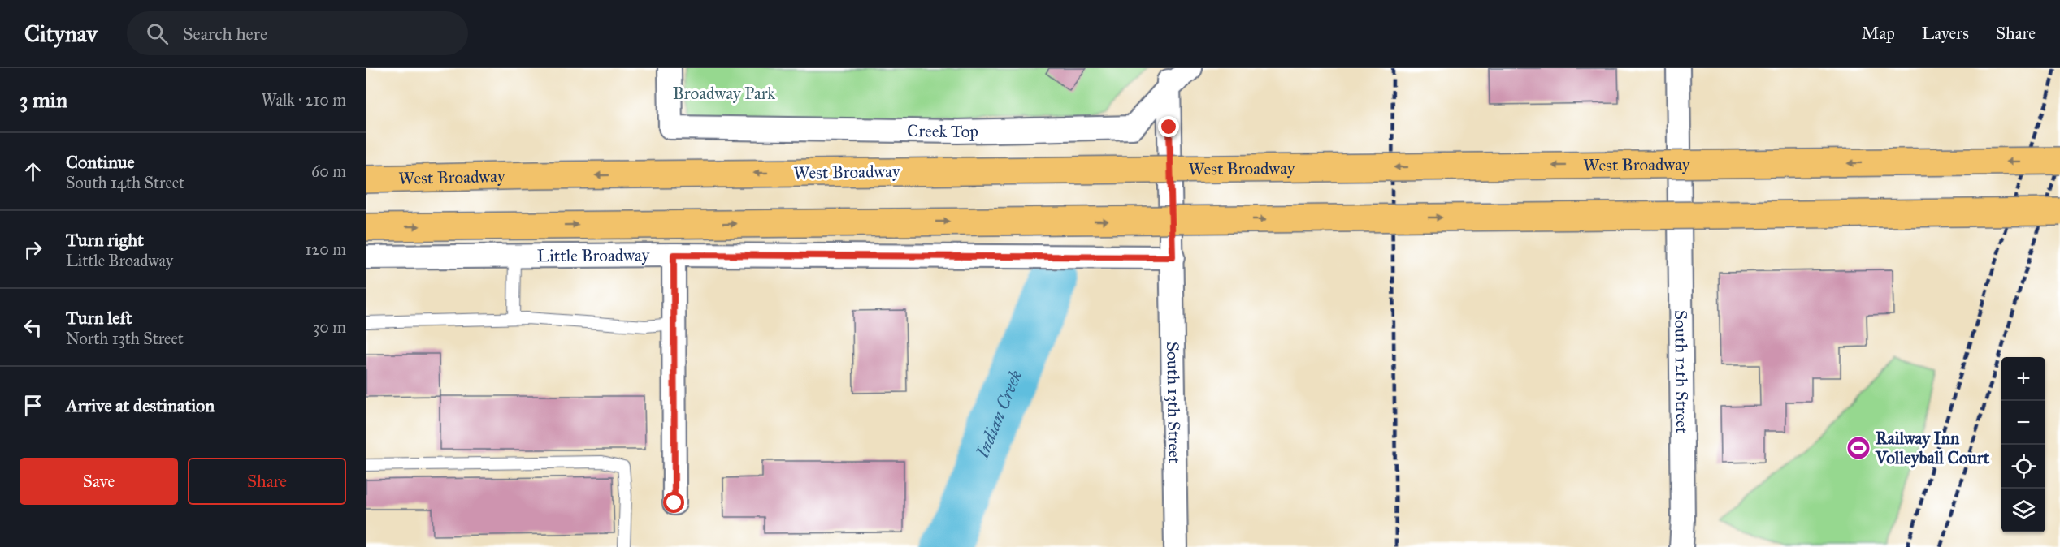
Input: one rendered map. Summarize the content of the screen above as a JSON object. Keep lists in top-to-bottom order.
{
  "streets": {
    "main road": ["West Broadway"],
    "street": [
      "Creek Top",
      "Little Broadway",
      "South 12th Street",
      "South 13th Street"
    ]
  },
  "crossings": [
    ["Creek Top", "South 13th Street"],
    ["Little Broadway", "South 13th Street"]
  ],
  "water": ["Indian Creek"],
  "parks": ["Broadway Park"],
  "places": {
    "sports": ["Railway Inn Volleyball Court"]
  },
  "page": {
    "header": "Citynav",
    "search": "Search here",
    "nav": ["Map", "Layers", "Share"],
    "heading": ["3 min", "Walk · 210 m"],
    "list": [
      ["Continue", "South 14th Street", "60 m"],
      ["Turn right", "Little Broadway", "120 m"],
      ["Turn left", "North 13th Street", "30 m"],
      "Arrive at destination"
    ],
    "map_buttons": ["+", "−"],
    "buttons": ["Save", "Share"]
  }
}
